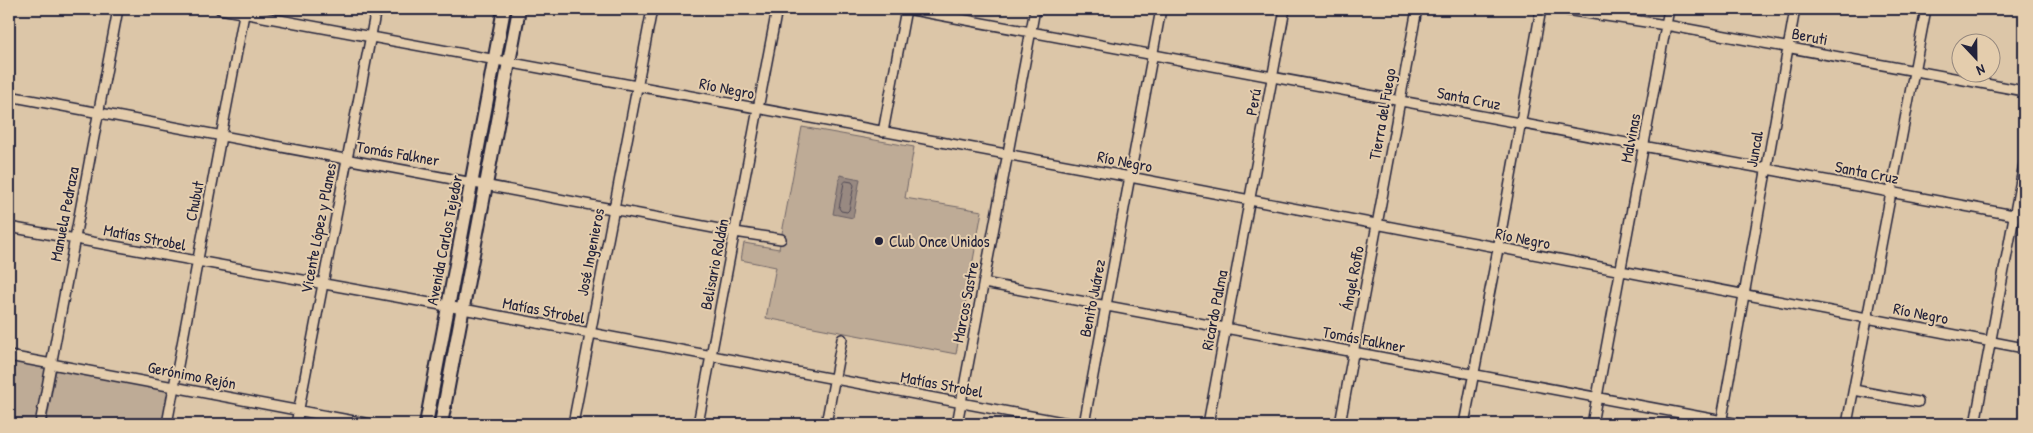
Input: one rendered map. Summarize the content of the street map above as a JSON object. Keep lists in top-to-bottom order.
{
  "streets": {
    "main road": ["Avenida Carlos Tejedor"],
    "street": [
      "Beruti",
      "Río Negro",
      "Santa Cruz",
      "Perú",
      "Tierra del Fuego",
      "Malvinas",
      "Juncal",
      "Tomás Falkner",
      "Chubut",
      "Manuela Pedraza",
      "Vicente López y Planes",
      "Matías Strobel",
      "José Ingenieros",
      "Belisario Roldán",
      "Ángel Roffo",
      "Benito Juárez",
      "Marcos Sastre",
      "Ricardo Palma",
      "Gerónimo Rejón"
    ]
  },
  "crossings": [
    ["Beruti", "Malvinas"],
    ["Beruti", "Juncal"],
    ["Río Negro", "Perú"],
    ["Río Negro", "Tierra del Fuego"],
    ["Río Negro", "Malvinas"],
    ["Río Negro", "Juncal"],
    ["Río Negro", "Chubut"],
    ["Río Negro", "Vicente López y Planes"],
    ["Río Negro", "Avenida Carlos Tejedor"],
    ["Río Negro", "José Ingenieros"],
    ["Río Negro", "Belisario Roldán"],
    ["Río Negro", "Ángel Roffo"],
    ["Río Negro", "Benito Juárez"],
    ["Río Negro", "Marcos Sastre"],
    ["Río Negro", "Ricardo Palma"],
    ["Santa Cruz", "Perú"],
    ["Santa Cruz", "Tierra del Fuego"],
    ["Santa Cruz", "Malvinas"],
    ["Santa Cruz", "Juncal"],
    ["Santa Cruz", "Benito Juárez"],
    ["Santa Cruz", "Marcos Sastre"],
    ["Perú", "Ricardo Palma"],
    ["Tierra del Fuego", "Ángel Roffo"],
    ["Malvinas", "Tomás Falkner"],
    ["Juncal", "Tomás Falkner"],
    ["Tomás Falkner", "Chubut"],
    ["Tomás Falkner", "Manuela Pedraza"],
    ["Tomás Falkner", "Vicente López y Planes"],
    ["Tomás Falkner", "Avenida Carlos Tejedor"],
    ["Tomás Falkner", "José Ingenieros"],
    ["Tomás Falkner", "Belisario Roldán"],
    ["Tomás Falkner", "Ángel Roffo"],
    ["Tomás Falkner", "Benito Juárez"],
    ["Tomás Falkner", "Marcos Sastre"],
    ["Tomás Falkner", "Ricardo Palma"],
    ["Chubut", "Matías Strobel"],
    ["Chubut", "Gerónimo Rejón"],
    ["Manuela Pedraza", "Matías Strobel"],
    ["Manuela Pedraza", "Gerónimo Rejón"],
    ["Vicente López y Planes", "Matías Strobel"],
    ["Vicente López y Planes", "Gerónimo Rejón"],
    ["Matías Strobel", "Avenida Carlos Tejedor"],
    ["Matías Strobel", "José Ingenieros"],
    ["Matías Strobel", "Belisario Roldán"],
    ["Matías Strobel", "Marcos Sastre"]
  ],
  "places": ["Club Once Unidos"],
  "north": "bottom"
}
